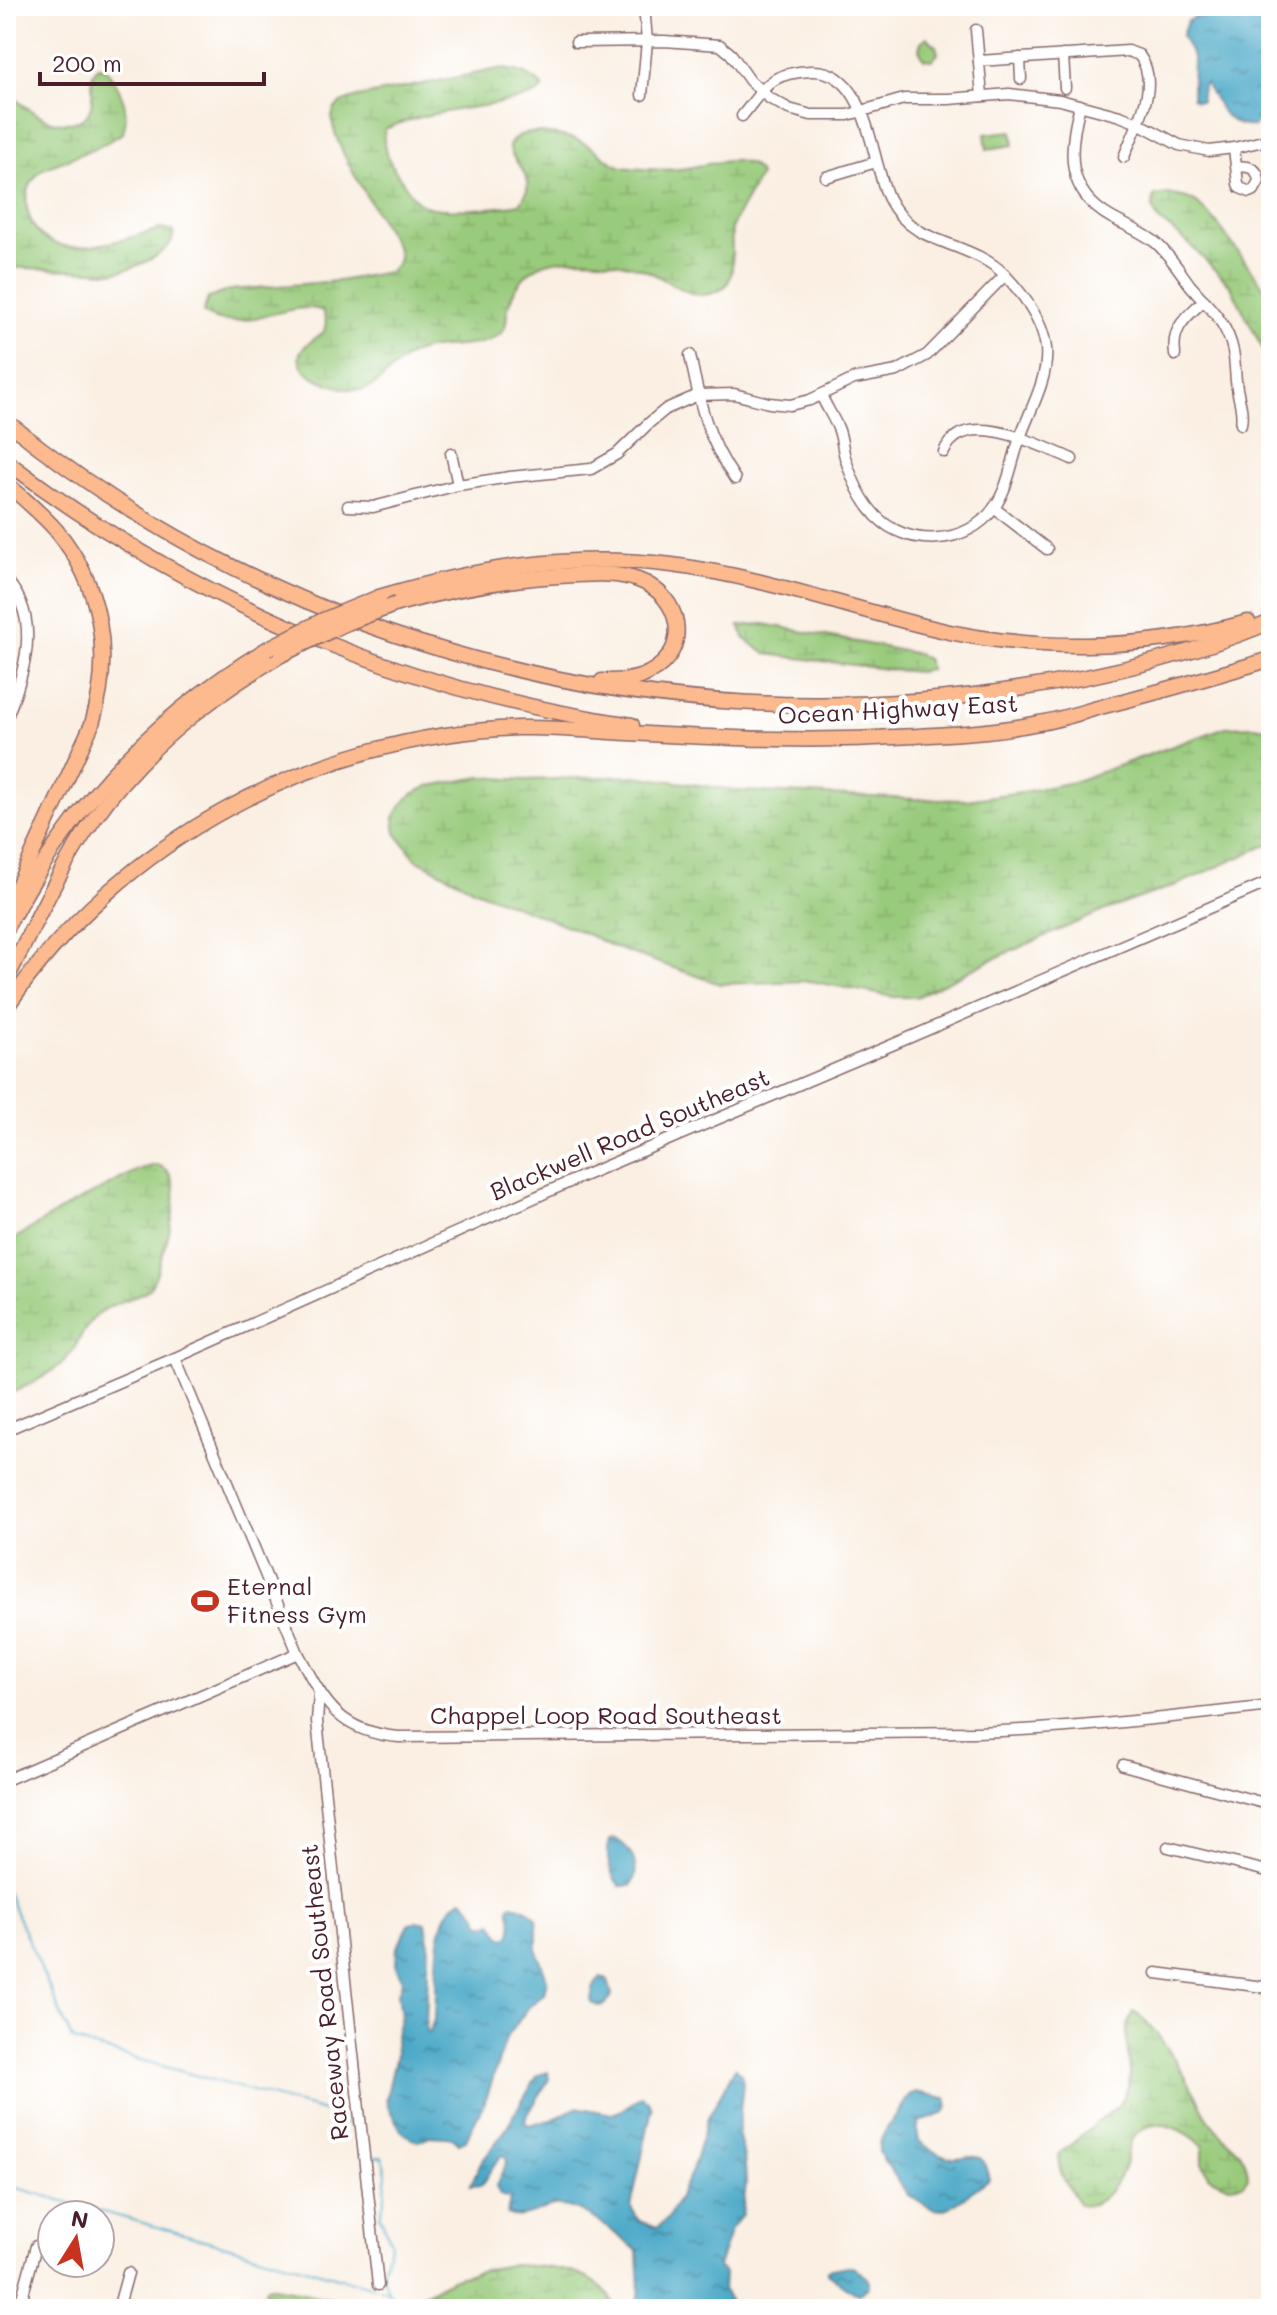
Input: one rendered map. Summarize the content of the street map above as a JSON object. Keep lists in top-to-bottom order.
{
  "streets": {
    "highway": ["Ocean Highway East"],
    "street": ["Blackwell Road Southeast", "Chappel Loop Road Southeast", "Raceway Road Southeast"]
  },
  "crossings": [
    ["Blackwell Road Southeast", "Chappel Loop Road Southeast"],
    ["Chappel Loop Road Southeast", "Raceway Road Southeast"]
  ],
  "places": {
    "sports": ["Eternal Fitness Gym"]
  },
  "scale_bar": "200 m",
  "north": "top"
}
